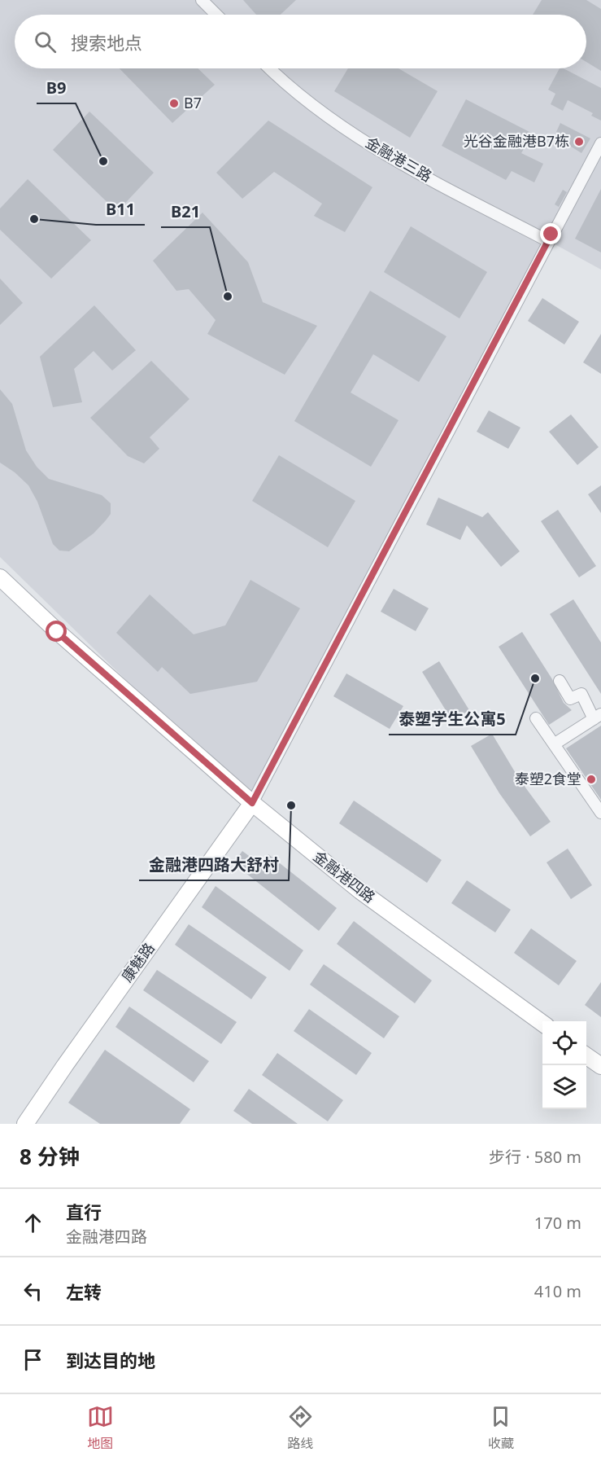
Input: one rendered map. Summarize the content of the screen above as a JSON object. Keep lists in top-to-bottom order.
{
  "streets": {
    "street": ["金融港三路", "金融港四路", "康魅路"]
  },
  "crossings": [
    ["金融港四路", "康魅路"]
  ],
  "places": [
    "B7",
    "光谷金融港B7栋",
    "B9",
    "B11",
    "B21",
    "泰塑学生公寓5",
    "泰塑2食堂",
    "金融港四路大舒村"
  ],
  "page": {
    "search": "搜索地点",
    "heading": ["8 分钟", "步行 · 580 m"],
    "list": [
      ["直行", "金融港四路", "170 m"],
      ["左转", "410 m"],
      "到达目的地"
    ],
    "nav": ["地图", "路线", "收藏"]
  }
}
